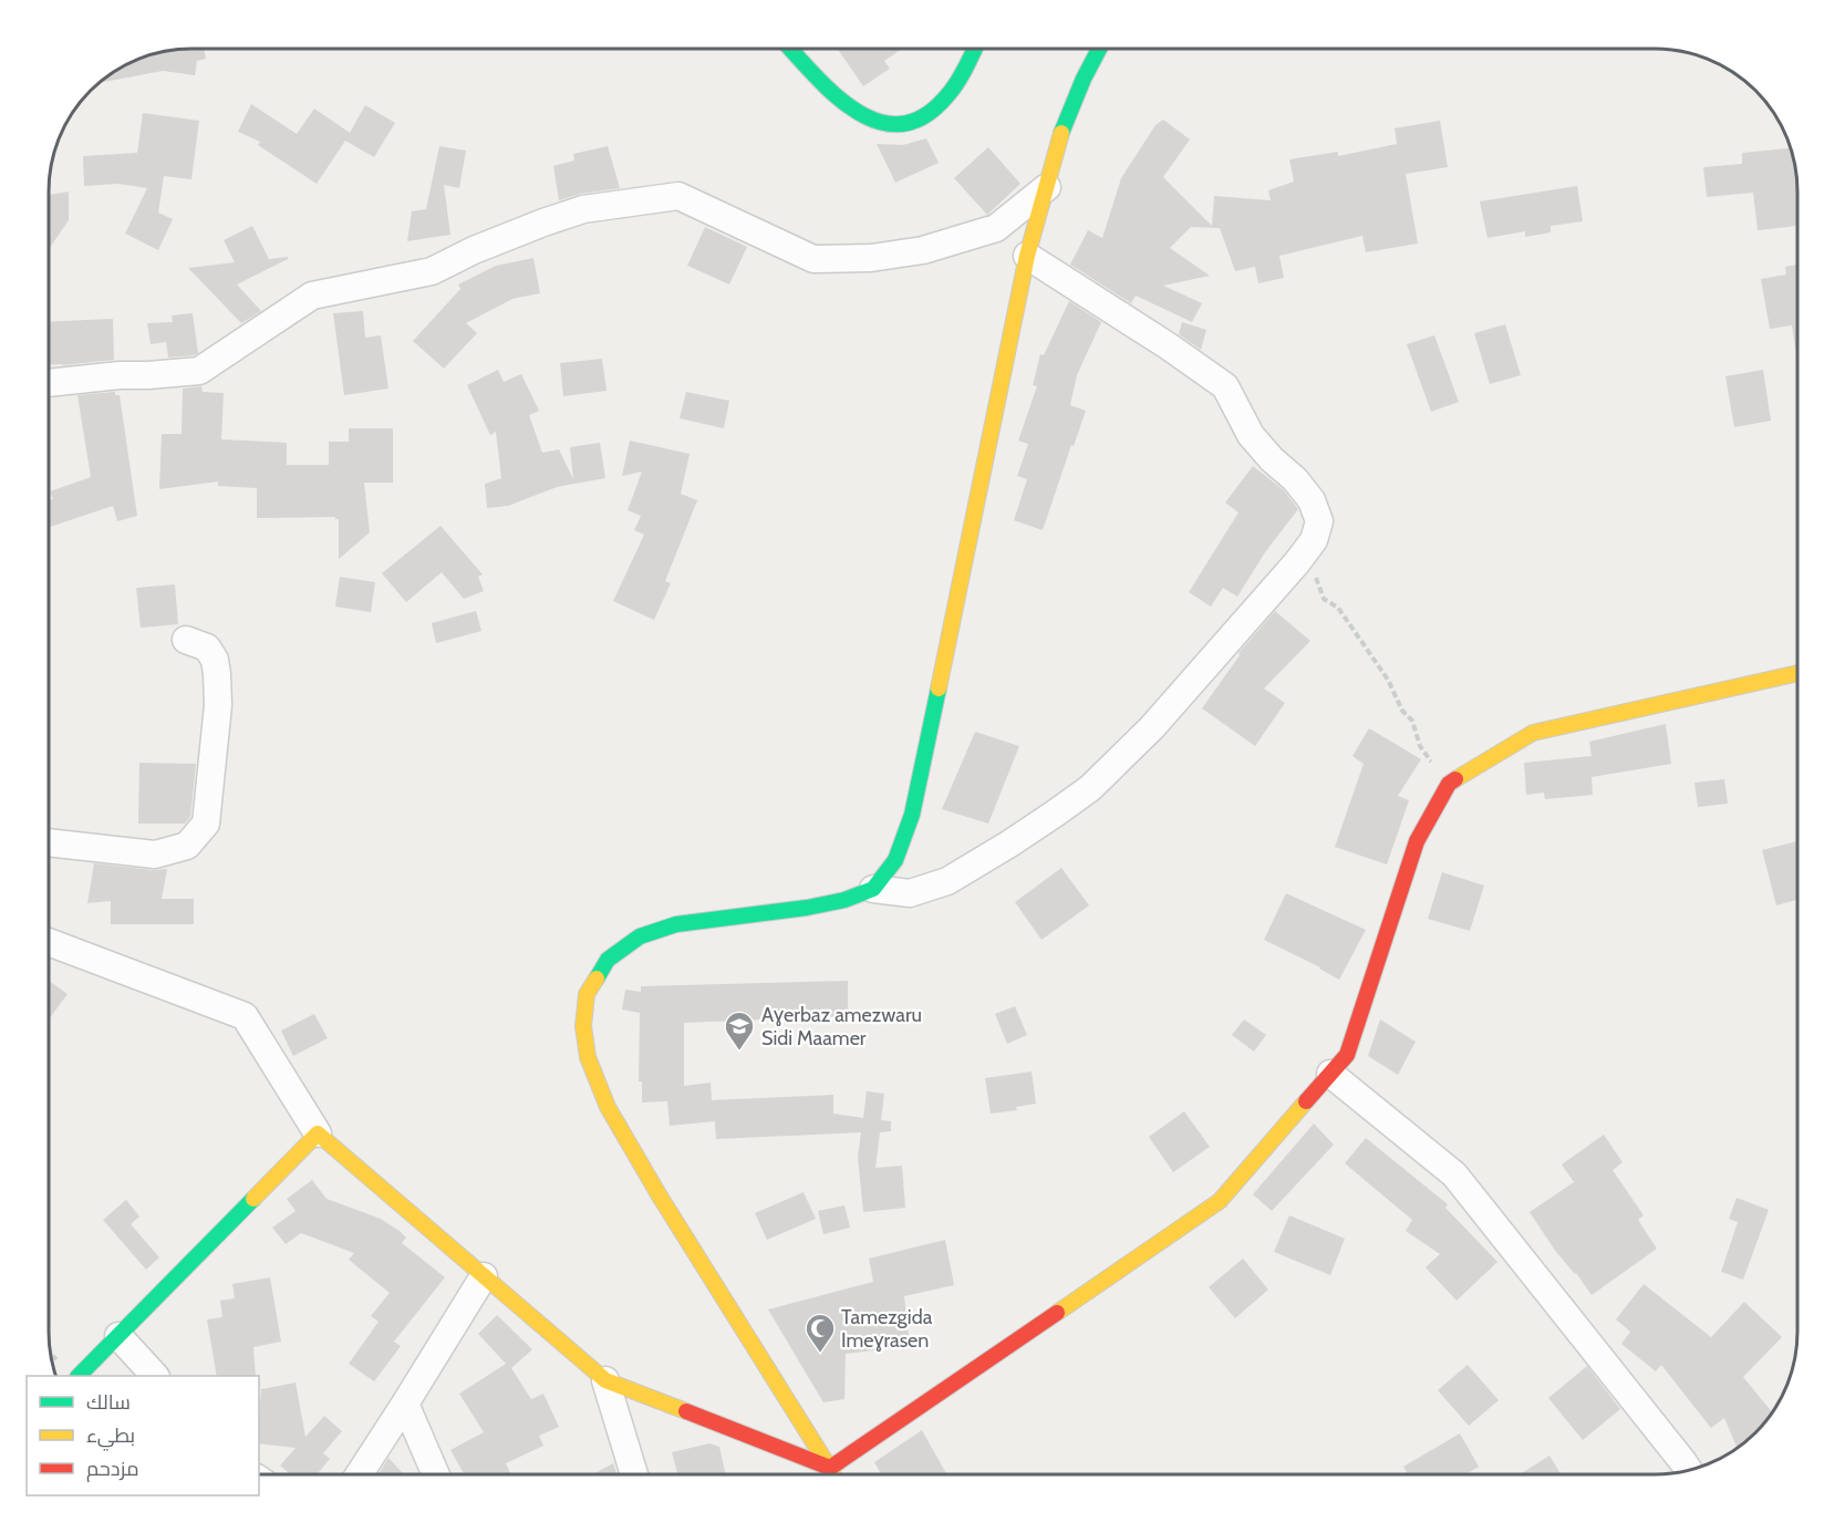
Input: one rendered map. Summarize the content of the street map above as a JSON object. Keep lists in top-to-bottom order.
{
  "places": {
    "school or university": ["Aɣerbaz amezwaru Sidi Maamer"],
    "mosque": ["Tamezgida Imeɣrasen"]
  },
  "legend": ["سالك", "بطيء", "مزدحم"]
}
